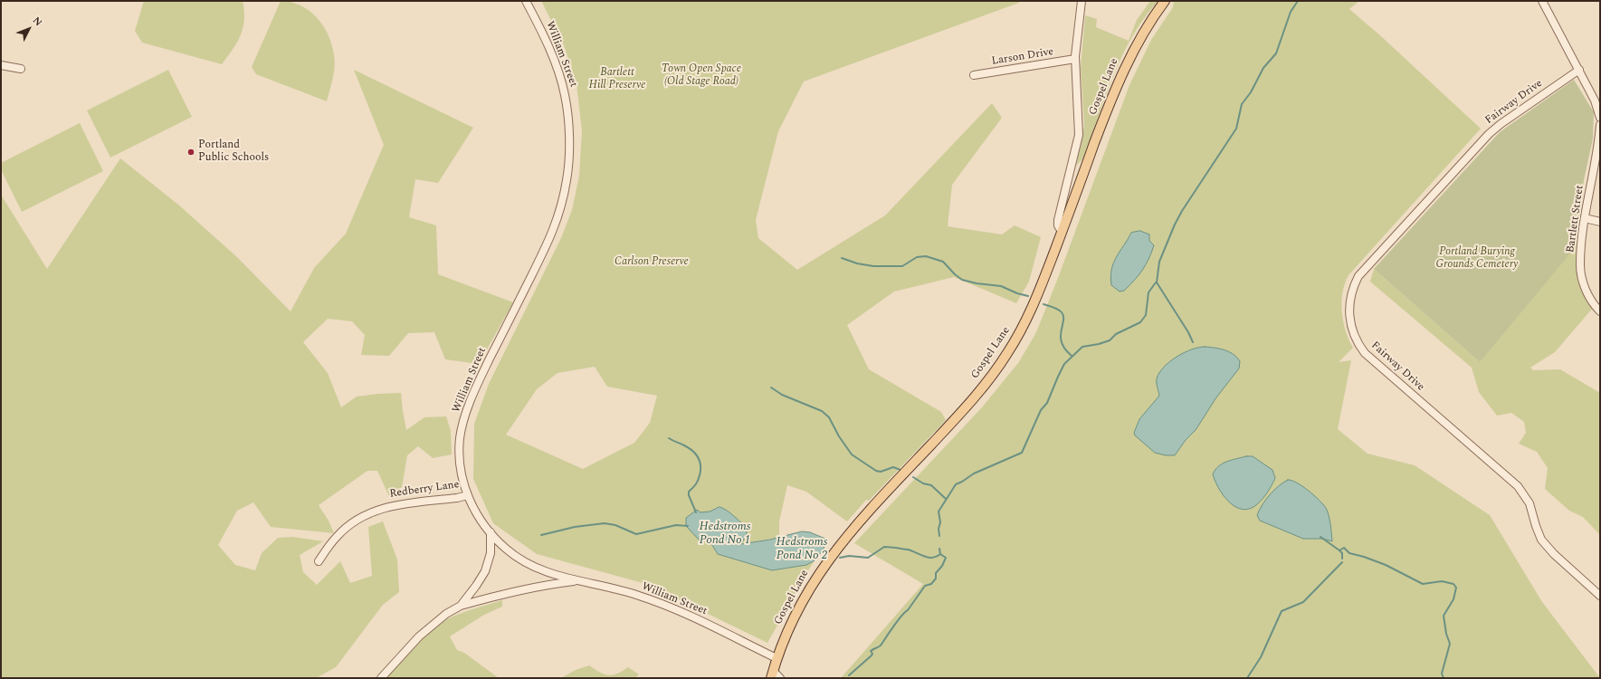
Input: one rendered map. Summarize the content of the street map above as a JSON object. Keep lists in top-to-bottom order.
{
  "streets": {
    "main road": ["Gospel Lane"],
    "street": [
      "William Street",
      "Larson Drive",
      "Fairway Drive",
      "Bartlett Street",
      "Redberry Lane"
    ]
  },
  "crossings": [
    ["William Street", "Gospel Lane"],
    ["William Street", "Redberry Lane"]
  ],
  "water": ["Hedstroms Pond No 1", "Hedstroms Pond No 2"],
  "parks": [
    "Town Open Space (Old Stage Road)",
    "Bartlett Hill Preserve",
    "Portland Burying Grounds Cemetery",
    "Carlson Preserve"
  ],
  "places": ["Portland Public Schools"],
  "north": "top right"
}
